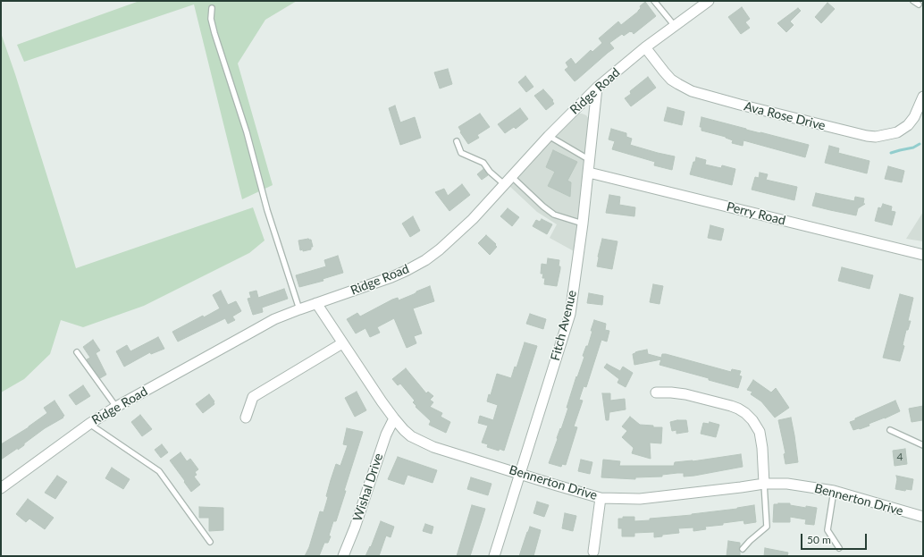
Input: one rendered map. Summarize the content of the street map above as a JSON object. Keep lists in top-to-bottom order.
{
  "streets": {
    "street": [
      "Ridge Road",
      "Ava Rose Drive",
      "Perry Road",
      "Fitch Avenue",
      "Bennerton Drive",
      "Wishal Drive"
    ]
  },
  "crossings": [
    ["Ridge Road", "Ava Rose Drive"],
    ["Ridge Road", "Fitch Avenue"],
    ["Ridge Road", "Bennerton Drive"],
    ["Perry Road", "Fitch Avenue"],
    ["Fitch Avenue", "Bennerton Drive"],
    ["Bennerton Drive", "Wishal Drive"]
  ],
  "house_numbers": ["4"],
  "scale_bar": "50 m"
}
